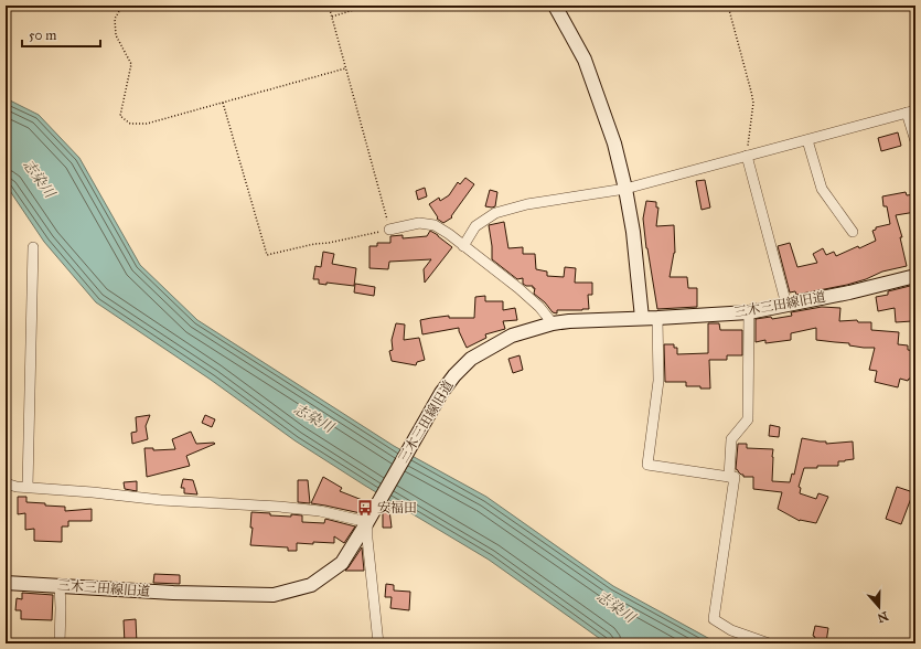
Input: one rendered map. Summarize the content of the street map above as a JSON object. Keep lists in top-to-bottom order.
{
  "streets": {
    "street": ["三木三田線旧道"]
  },
  "water": ["志染川"],
  "places": {
    "bus stop": ["安福田"]
  },
  "scale_bar": "50 m",
  "north": "bottom"
}
